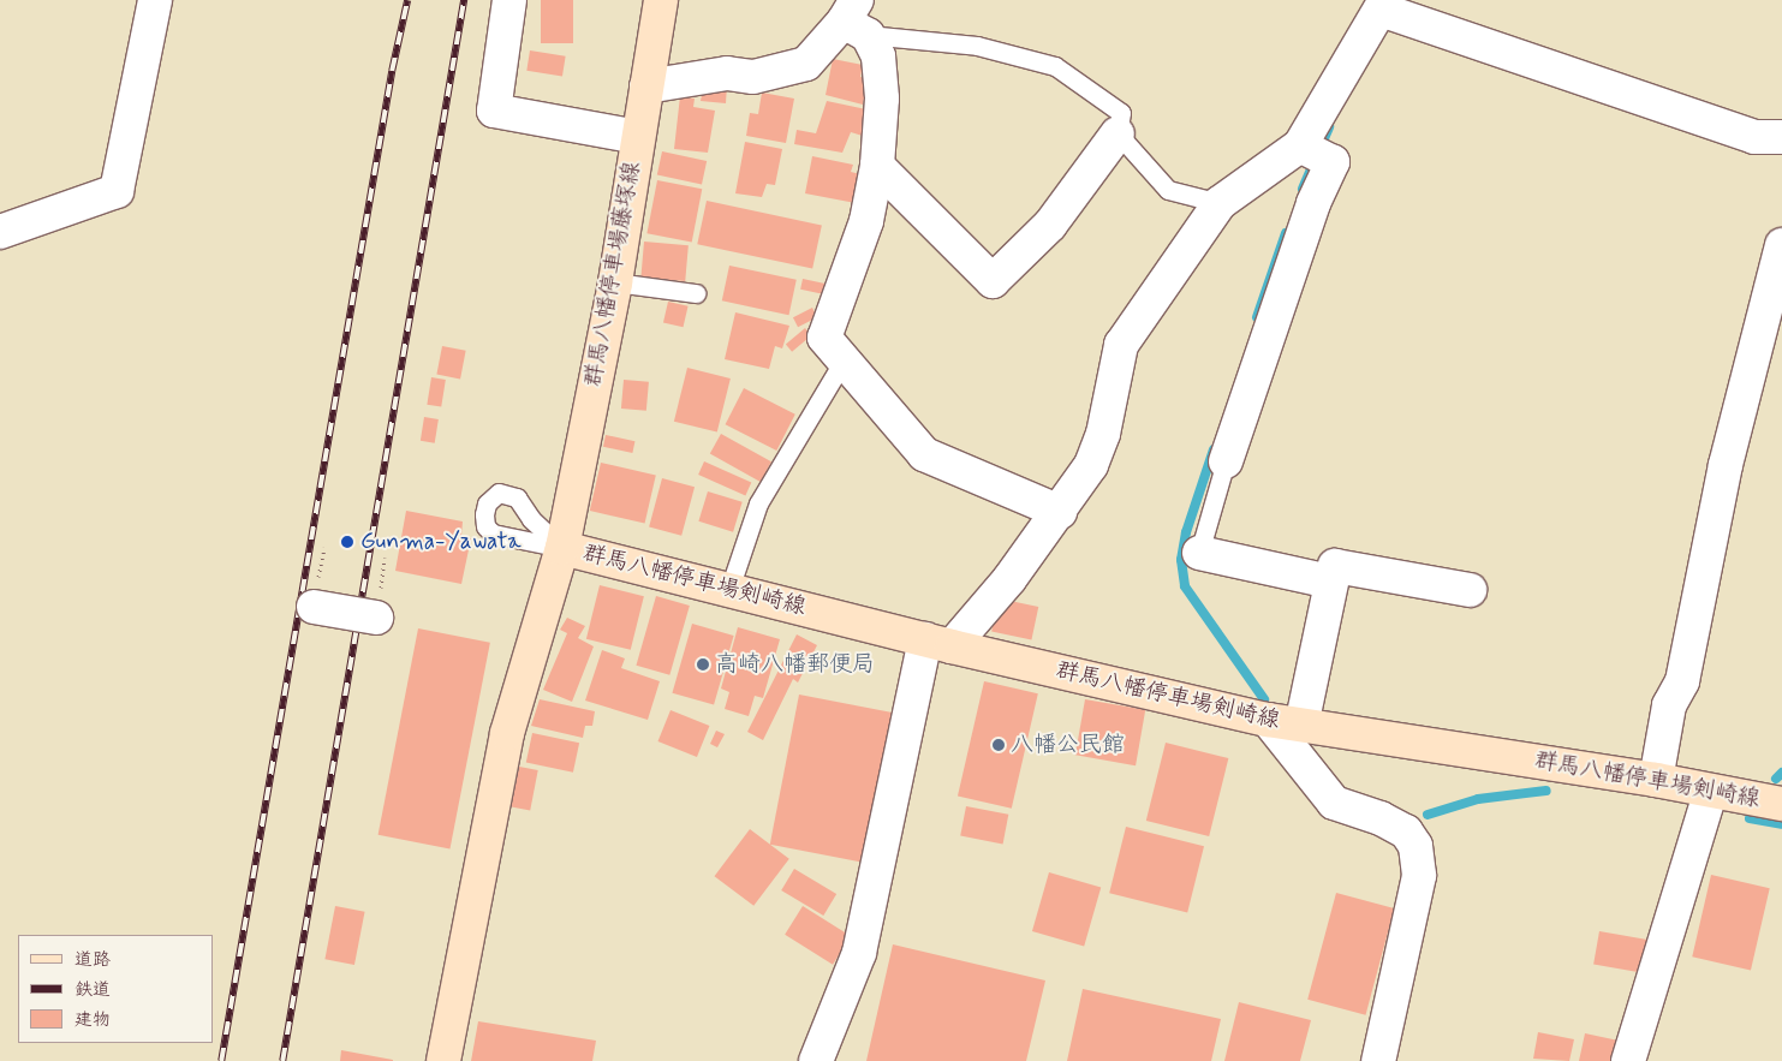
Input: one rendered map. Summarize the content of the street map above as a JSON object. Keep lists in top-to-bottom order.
{
  "streets": {
    "main road": ["群馬八幡停車場藤塚線", "群馬八幡停車場剣崎線"]
  },
  "crossings": [
    ["群馬八幡停車場藤塚線", "群馬八幡停車場剣崎線"]
  ],
  "places": ["Gunma-Yawata", "高崎八幡郵便局", "八幡公民館"],
  "legend": ["道路", "鉄道", "建物"]
}
